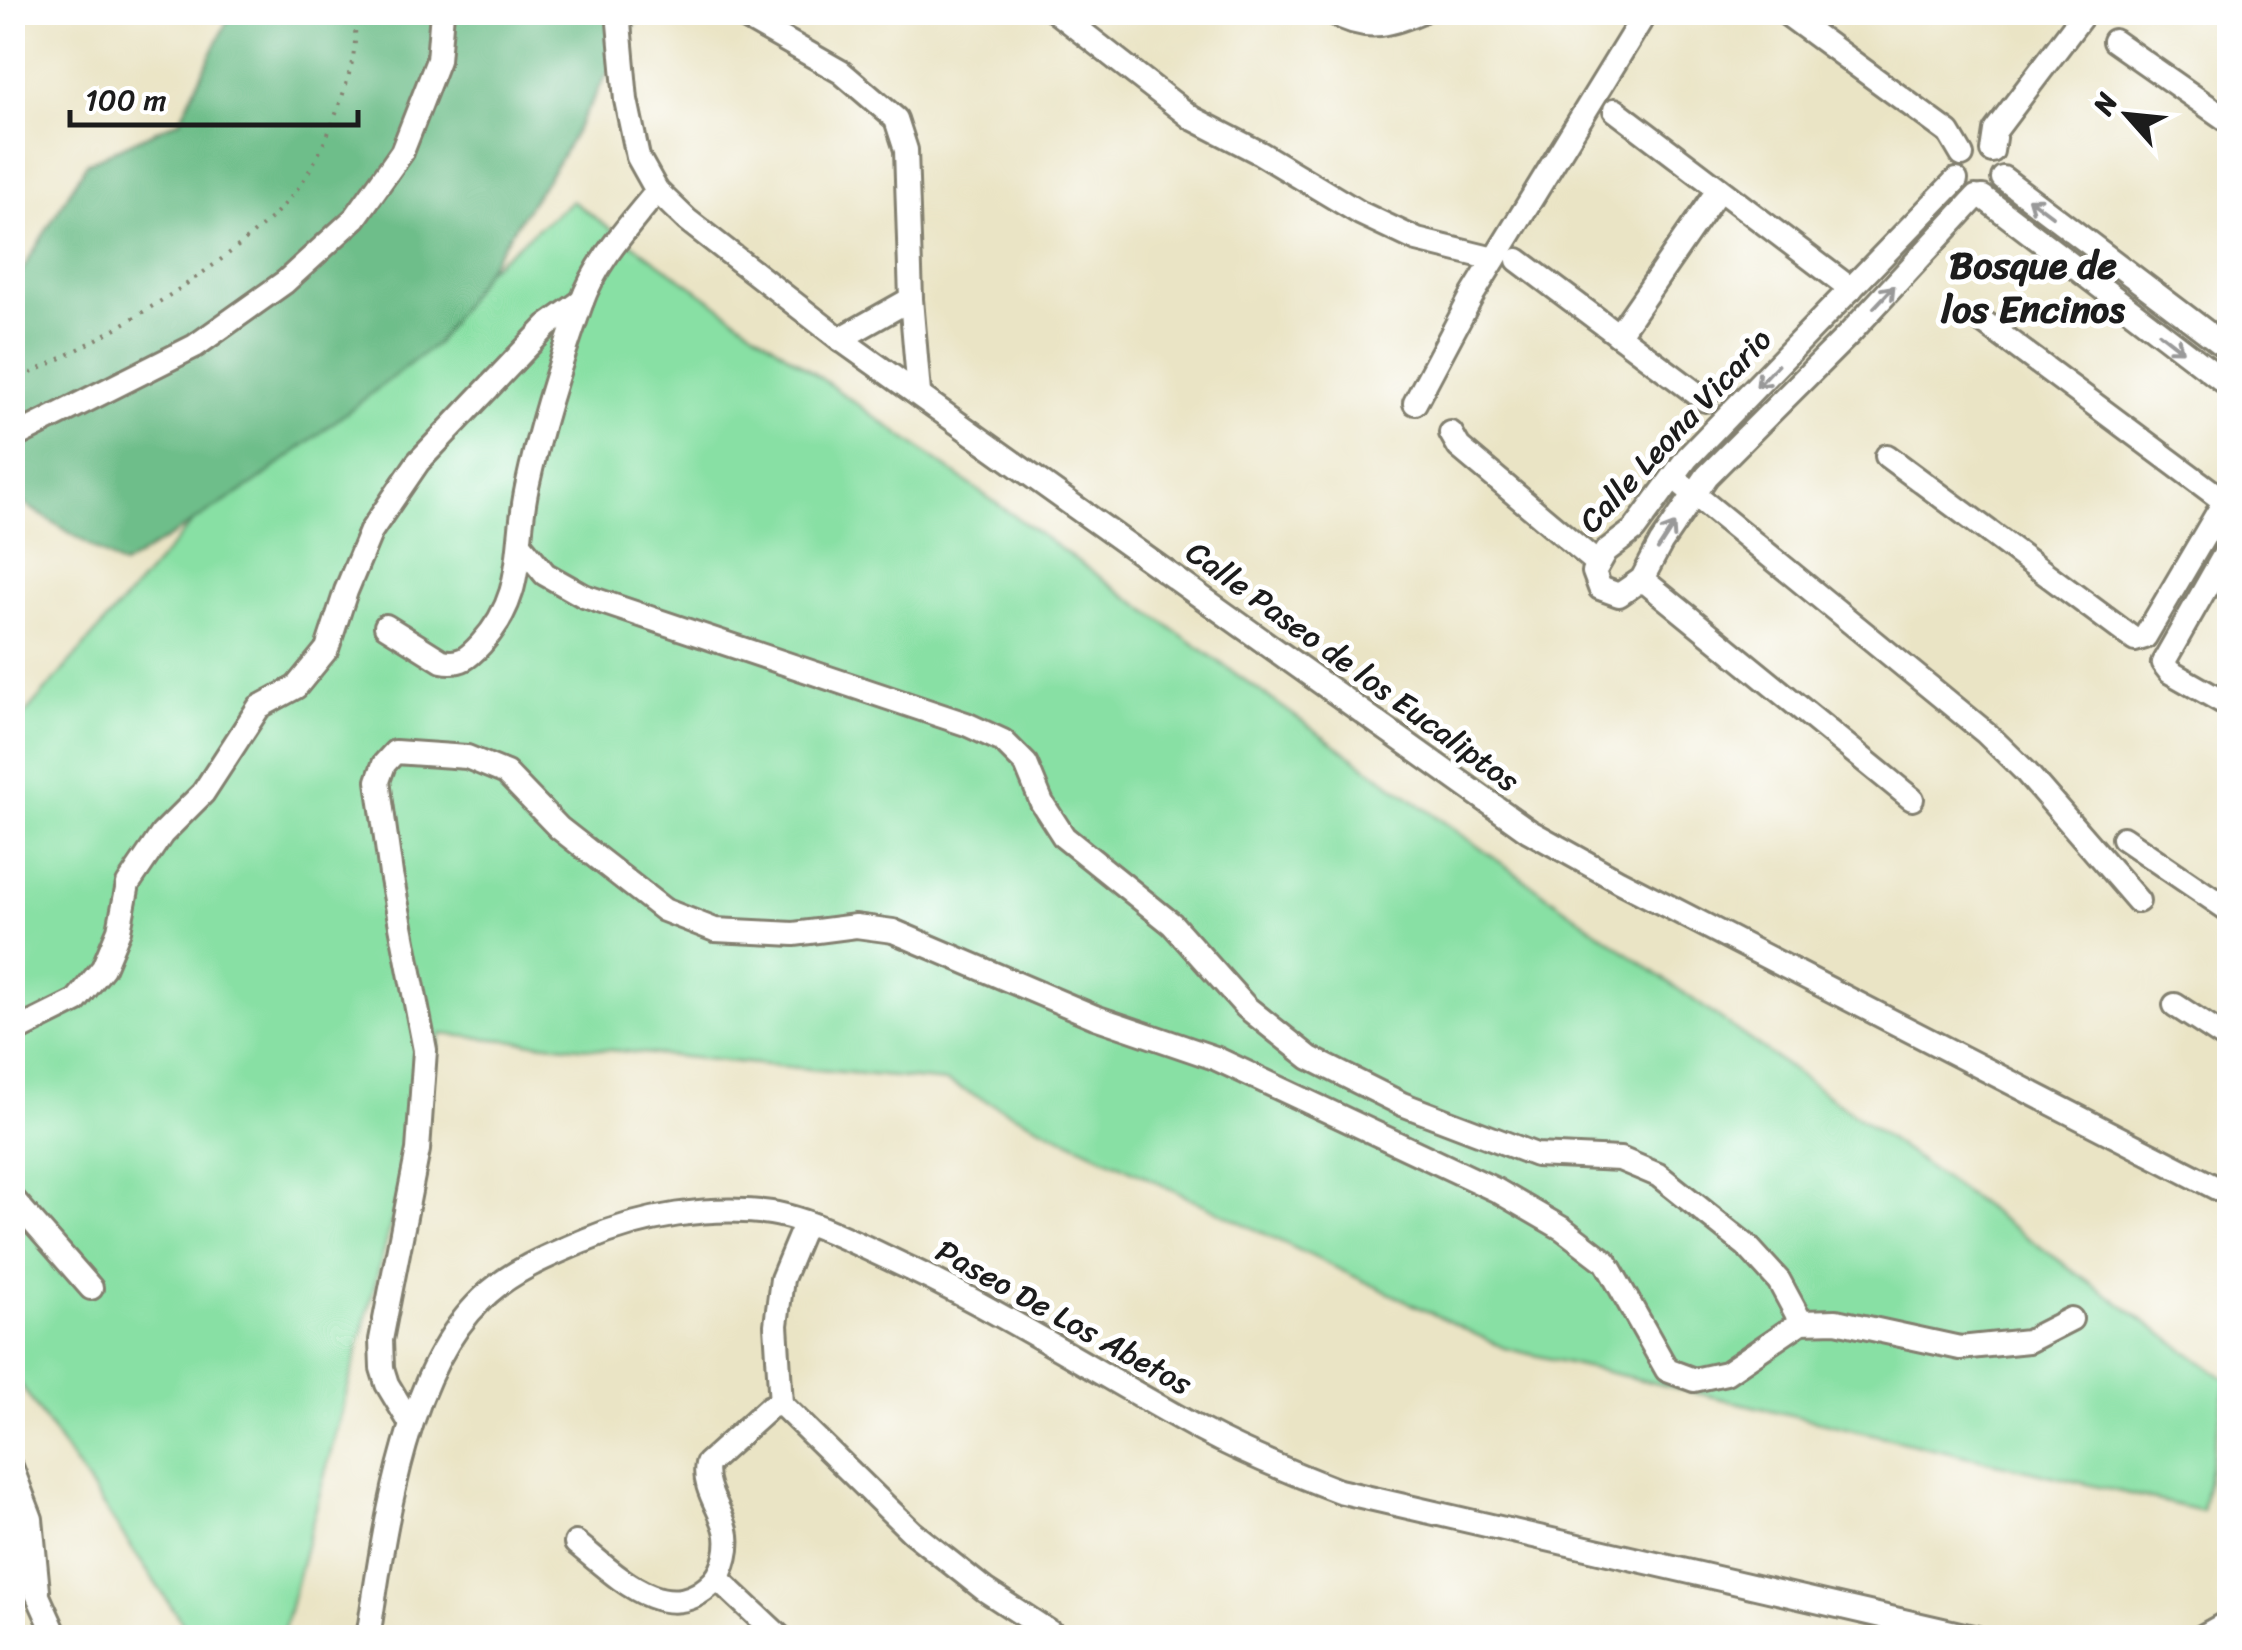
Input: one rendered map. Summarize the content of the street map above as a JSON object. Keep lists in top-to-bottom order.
{
  "streets": {
    "street": ["Calle Leona Vicario", "Calle Paseo de los Eucaliptos", "Paseo De Los Abetos"]
  },
  "districts": ["Bosque de los Encinos"],
  "scale_bar": "100 m",
  "north": "top left"
}
